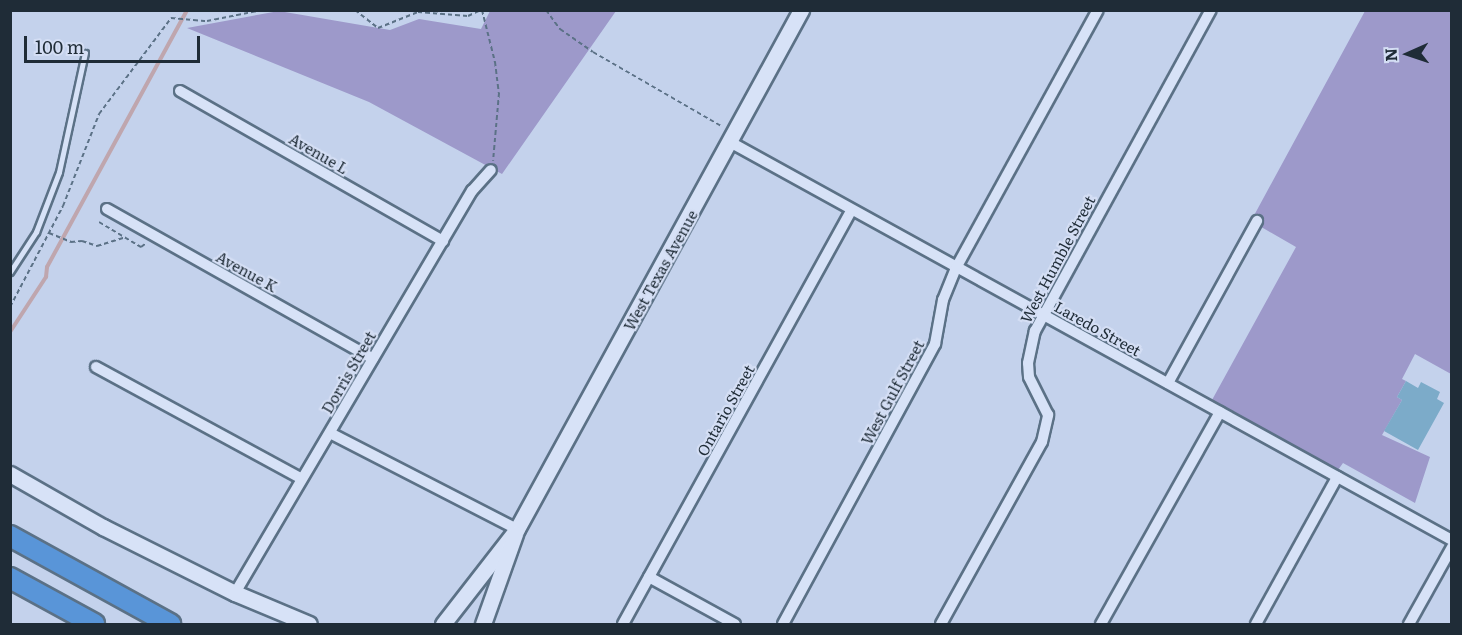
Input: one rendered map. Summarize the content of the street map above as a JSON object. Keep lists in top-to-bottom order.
{
  "streets": {
    "street": [
      "Avenue L",
      "West Humble Street",
      "West Texas Avenue",
      "Avenue K",
      "Laredo Street",
      "Dorris Street",
      "West Gulf Street",
      "Ontario Street"
    ]
  },
  "crossings": [
    ["Avenue L", "Dorris Street"],
    ["West Humble Street", "Laredo Street"],
    ["West Texas Avenue", "Laredo Street"],
    ["Avenue K", "Dorris Street"],
    ["Laredo Street", "West Gulf Street"],
    ["Laredo Street", "Ontario Street"]
  ],
  "scale_bar": "100 m",
  "north": "left"
}
